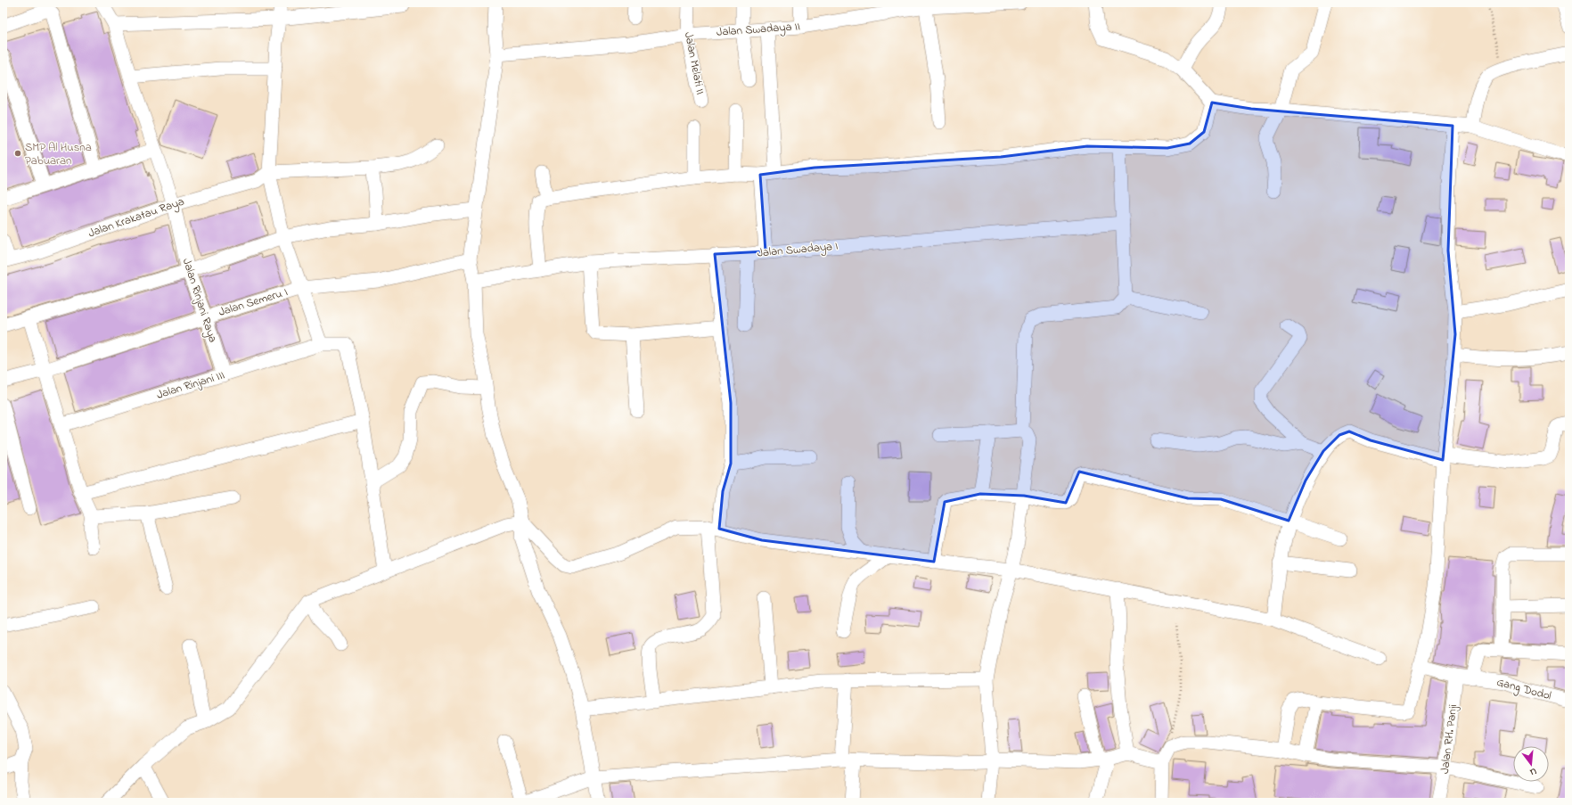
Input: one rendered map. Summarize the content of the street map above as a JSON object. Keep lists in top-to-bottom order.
{
  "streets": {
    "street": [
      "Jalan Swadaya II",
      "Jalan Melati II",
      "Jalan Krakatau Raya",
      "Jalan Swadaya I",
      "Jalan Rinjani Raya",
      "Jalan Semeru I",
      "Jalan Rinjani III",
      "Gang Dodol",
      "Jalan RH. Panji"
    ]
  },
  "crossings": [
    ["Jalan Swadaya II", "Jalan Melati II"],
    ["Jalan Krakatau Raya", "Jalan Rinjani Raya"],
    ["Jalan Rinjani Raya", "Jalan Semeru I"],
    ["Jalan Rinjani Raya", "Jalan Rinjani III"],
    ["Gang Dodol", "Jalan RH. Panji"]
  ],
  "places": ["SMP Al Husna Pabuaran"],
  "north": "bottom"
}
